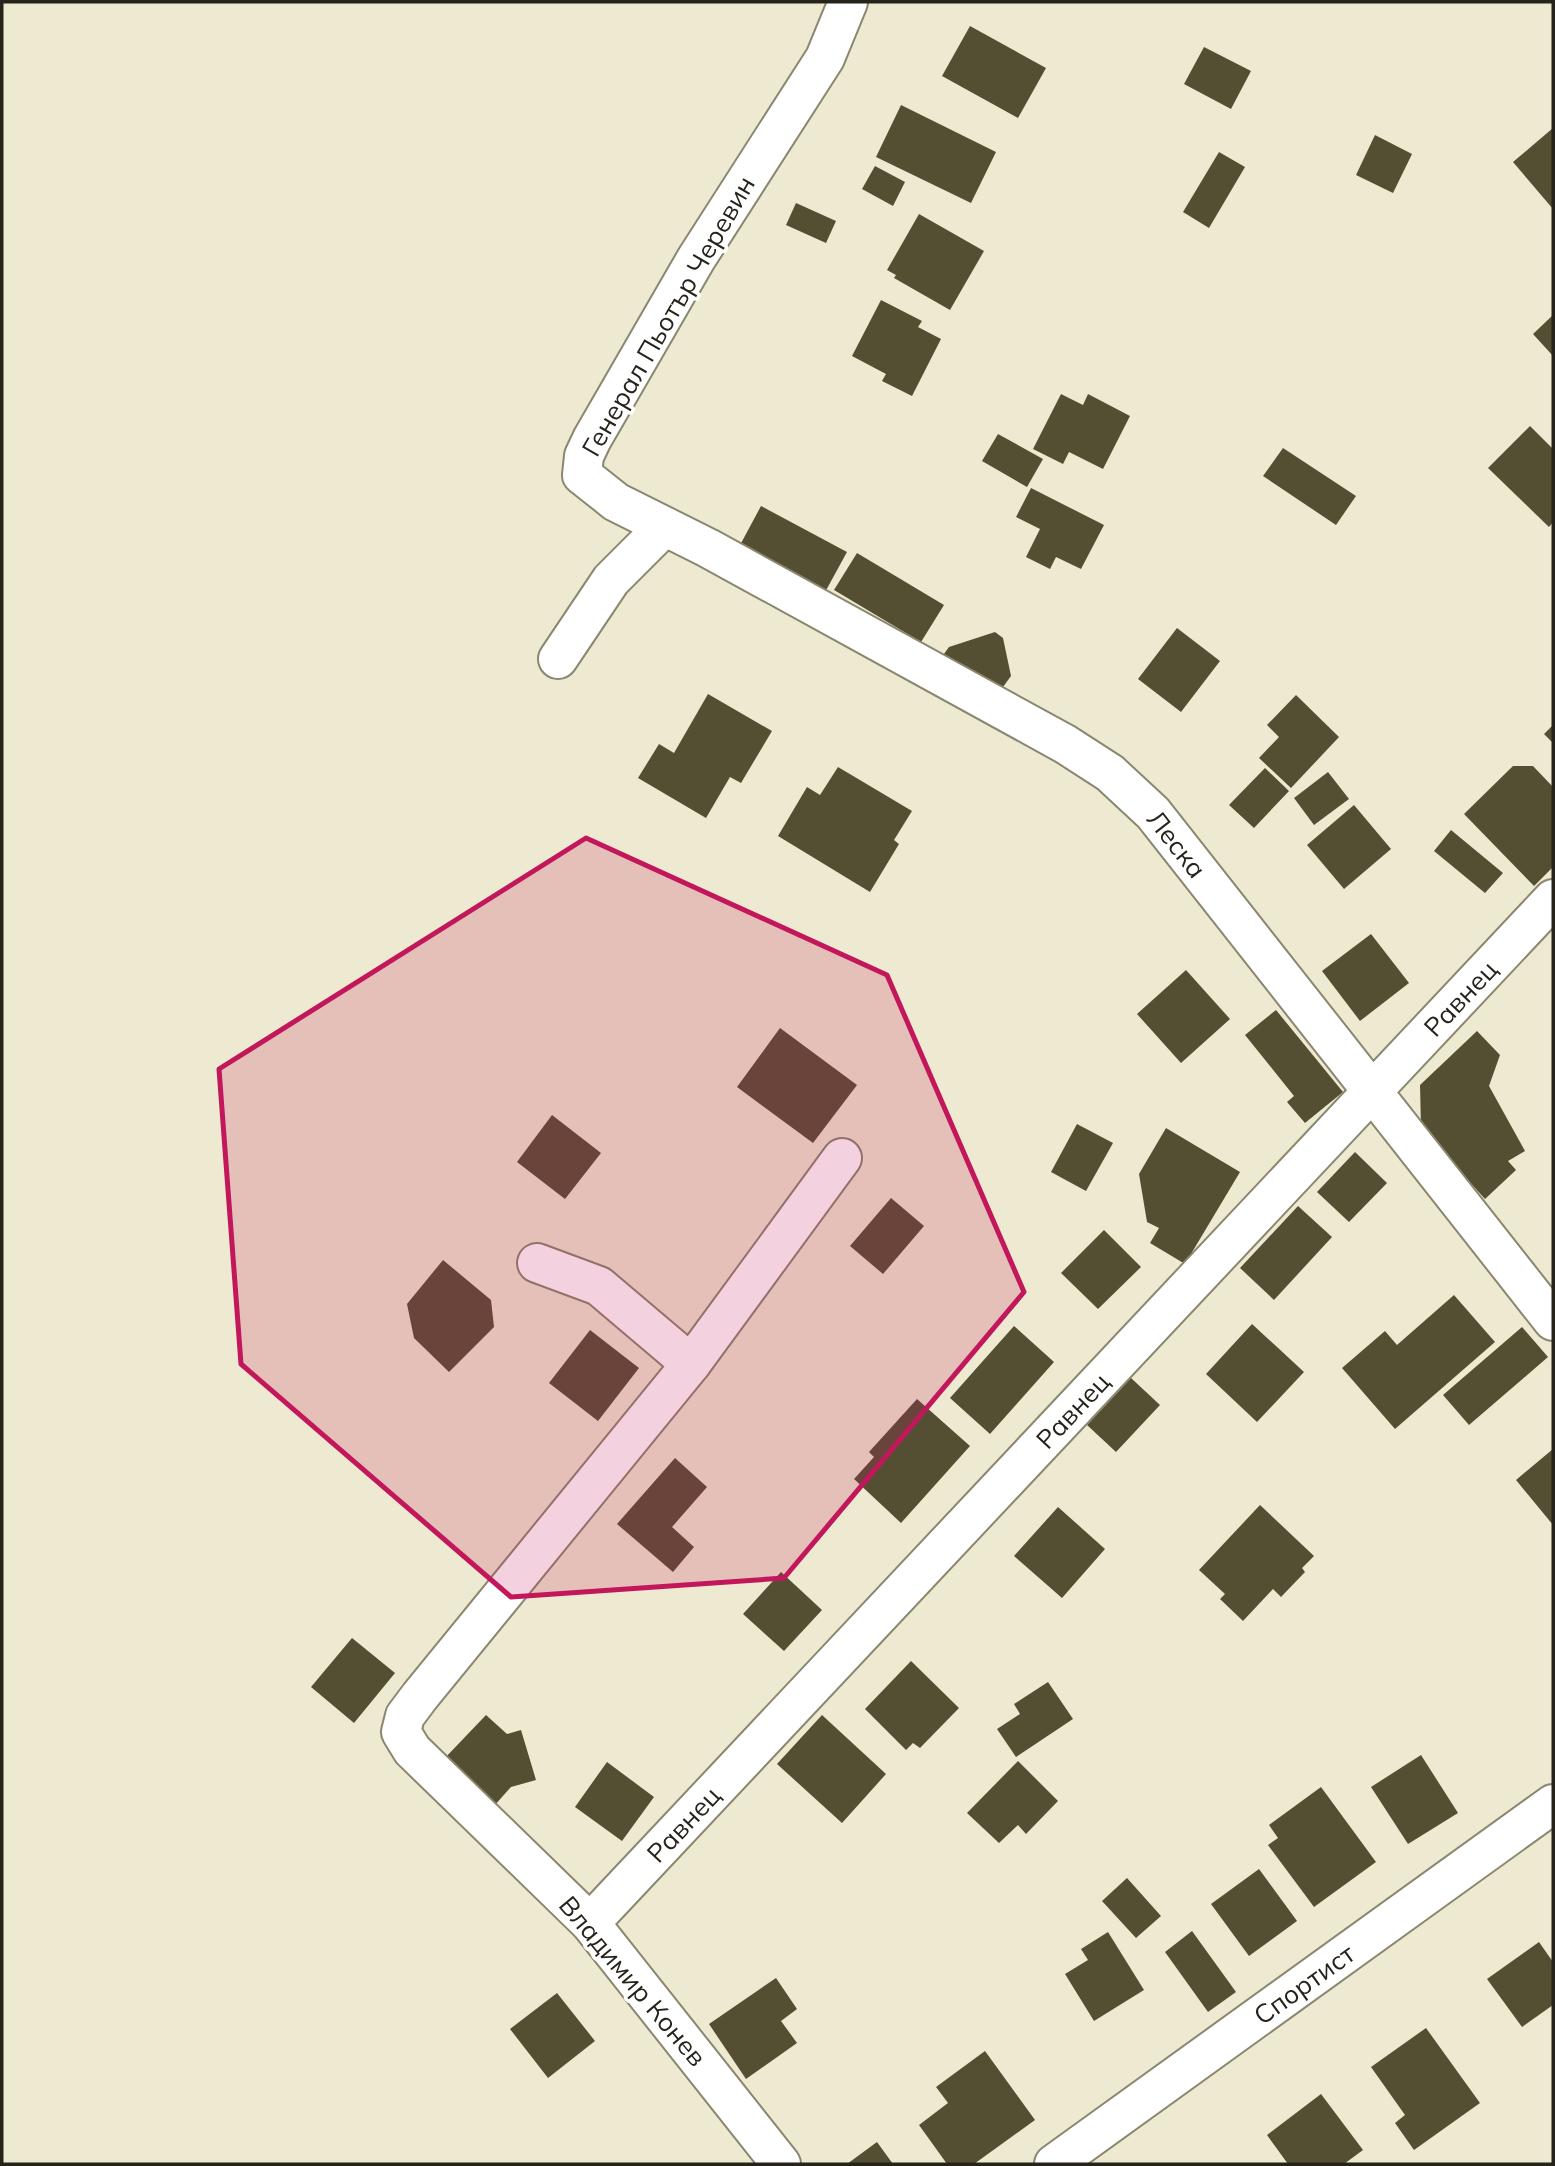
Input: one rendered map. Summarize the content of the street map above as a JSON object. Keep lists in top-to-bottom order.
{
  "streets": {
    "street": [
      "Генерал Пьотър Черевин",
      "Леска",
      "Равнец",
      "Владимир Конев",
      "Спортист"
    ]
  },
  "crossings": [
    ["Генерал Пьотър Черевин", "Леска"],
    ["Леска", "Равнец"],
    ["Равнец", "Владимир Конев"]
  ]
}
